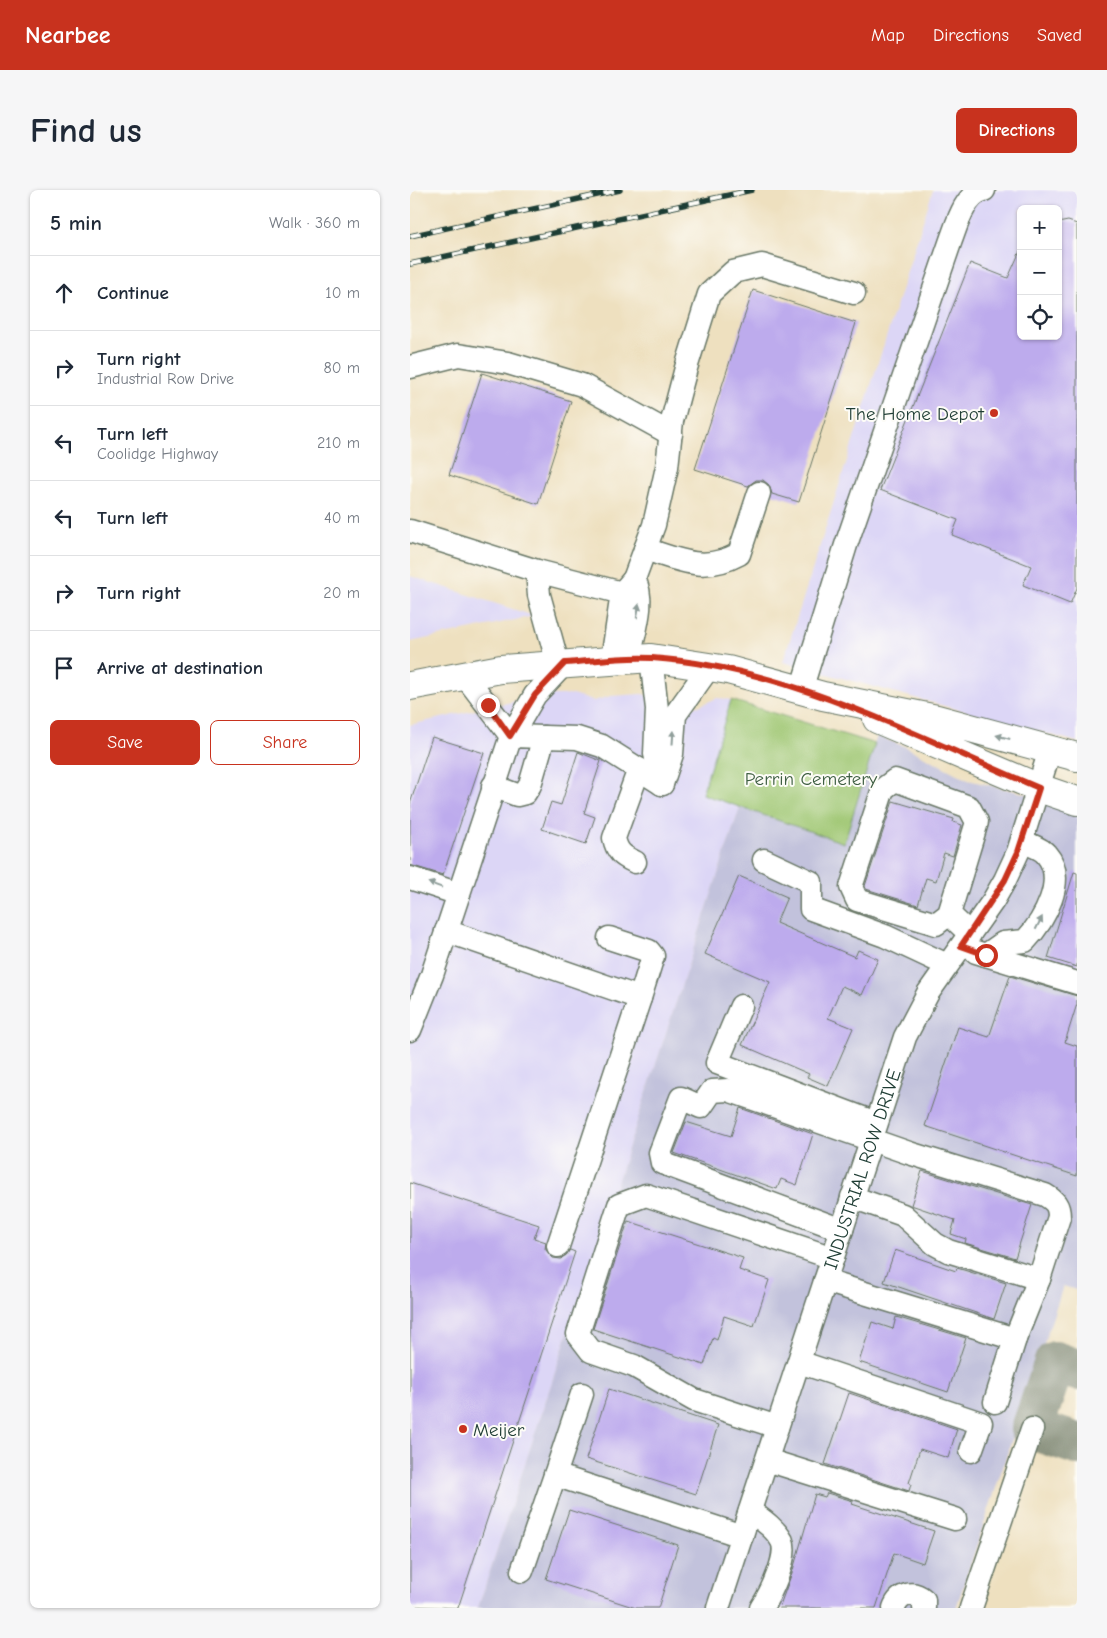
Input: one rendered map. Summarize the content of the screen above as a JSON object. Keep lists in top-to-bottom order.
{
  "streets": {
    "street": ["INDUSTRIAL ROW DRIVE"]
  },
  "parks": ["Perrin Cemetery"],
  "places": ["The Home Depot", "Meijer"],
  "page": {
    "header": "Nearbee",
    "nav": ["Map", "Directions", "Saved"],
    "buttons": [
      "Directions",
      ["Save", "Share"]
    ],
    "title": "Find us",
    "heading": ["5 min", "Walk · 360 m"],
    "map_buttons": ["+", "−"],
    "list": [
      ["Continue", "10 m"],
      ["Turn right", "Industrial Row Drive", "80 m"],
      ["Turn left", "Coolidge Highway", "210 m"],
      ["Turn left", "40 m"],
      ["Turn right", "20 m"],
      "Arrive at destination"
    ]
  }
}
